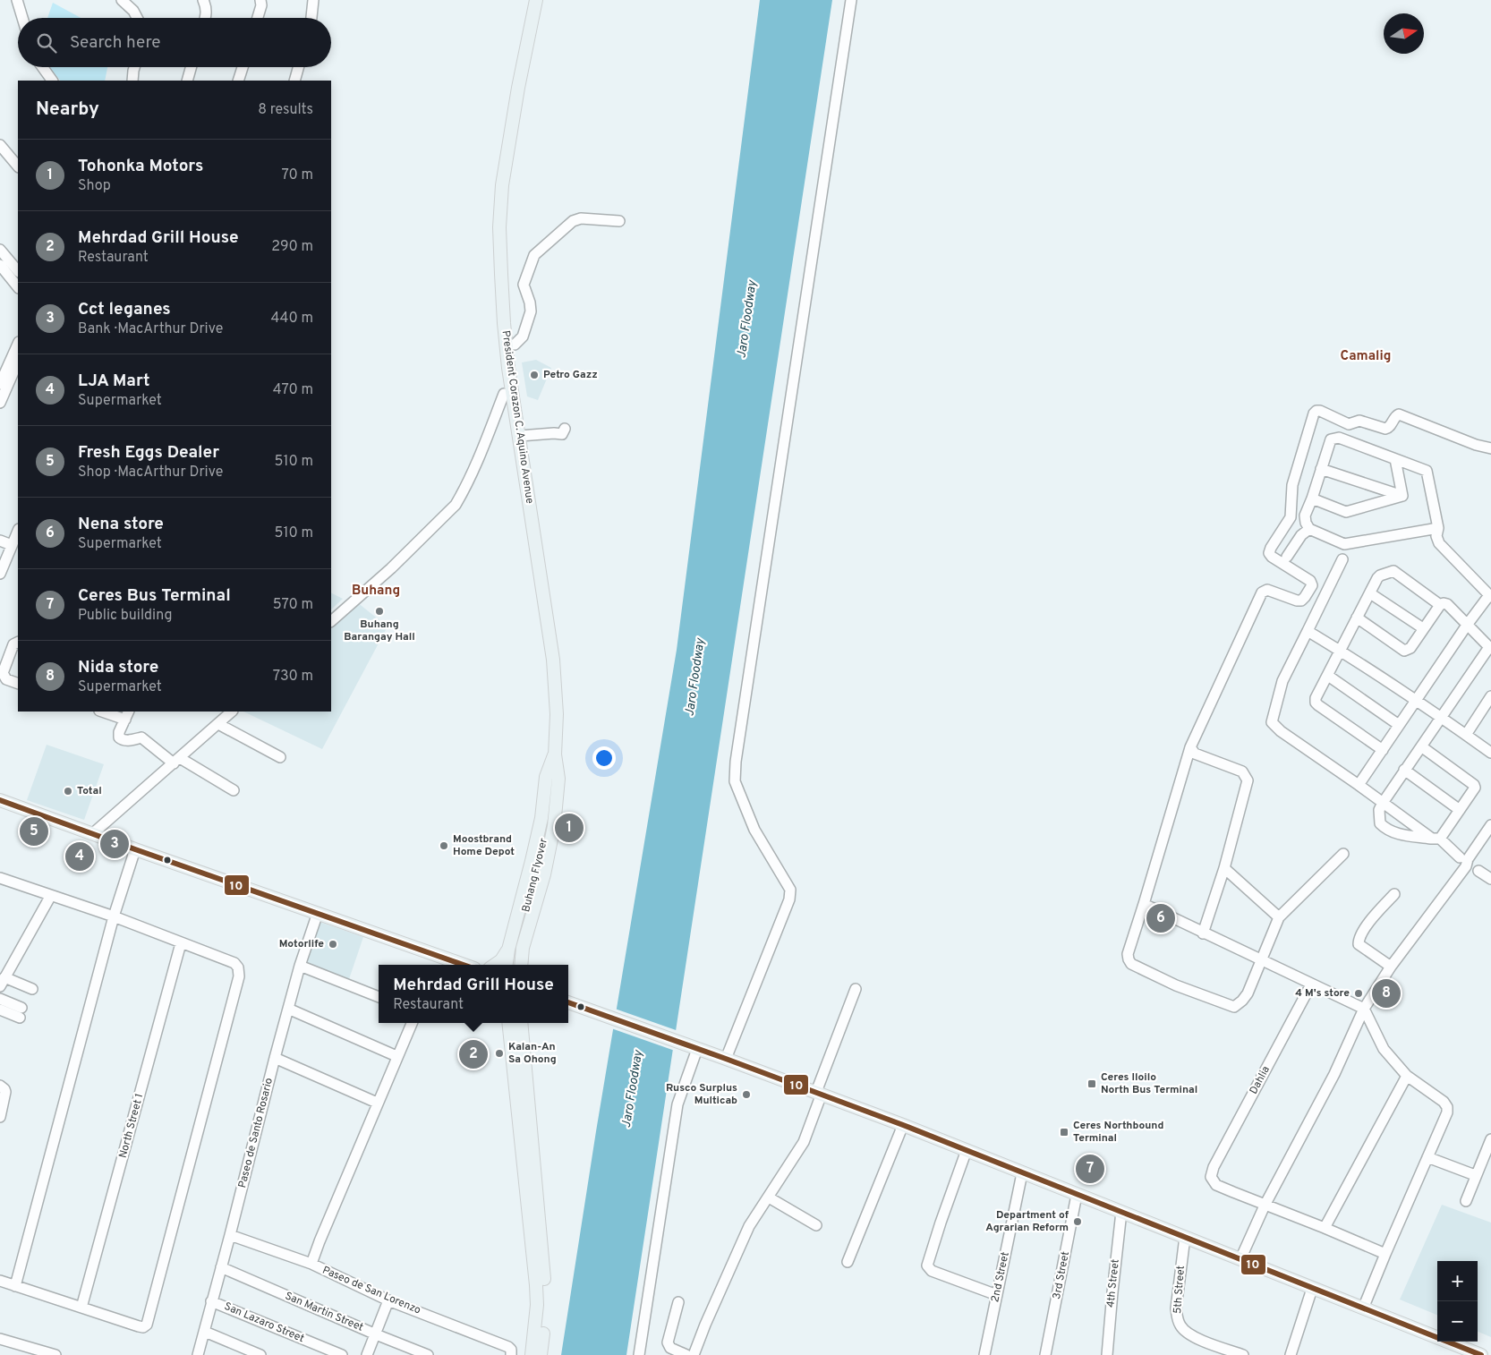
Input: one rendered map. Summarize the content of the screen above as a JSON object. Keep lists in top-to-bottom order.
{
  "streets": {
    "main road": ["President Corazon C. Aquino Avenue", "Buhang Flyover"],
    "street": [
      "Dahlia",
      "North Street 1",
      "Paseo de Santo Rosario",
      "3rd Street",
      "2nd Street",
      "4th Street",
      "5th Street",
      "Paseo de San Lorenzo",
      "San Martin Street",
      "San Lazaro Street"
    ]
  },
  "crossings": [
    ["President Corazon C. Aquino Avenue", "Buhang Flyover"],
    ["Paseo de Santo Rosario", "Paseo de San Lorenzo"],
    ["Paseo de Santo Rosario", "San Martin Street"],
    ["Paseo de Santo Rosario", "San Lazaro Street"]
  ],
  "districts": ["Camalig", "Buhang"],
  "water": ["Jaro Floodway"],
  "places": {
    "other": [
      "Petro Gazz",
      "Buhang Barangay Hall",
      "Total",
      "Moostbrand Home Depot",
      "Motorlife",
      "4 M's store",
      "Kalan-An Sa Ohong",
      "Rusco Surplus Multicab",
      "Department of Agrarian Reform"
    ],
    "transit": ["Ceres Iloilo North Bus Terminal", "Ceres Northbound Terminal"]
  },
  "lines": ["transit line 10"],
  "north": "right",
  "page": {
    "search": "Search here",
    "heading": ["Nearby", "8 results"],
    "list": [
      {
        "mark": "1",
        "name": "Tohonka Motors",
        "note": "Shop",
        "value": "70 m"
      },
      {
        "mark": "2",
        "name": "Mehrdad Grill House",
        "note": "Restaurant",
        "value": "290 m"
      },
      {
        "mark": "3",
        "name": "Cct leganes",
        "note": "Bank · MacArthur Drive",
        "value": "440 m"
      },
      {
        "mark": "4",
        "name": "LJA Mart",
        "note": "Supermarket",
        "value": "470 m"
      },
      {
        "mark": "5",
        "name": "Fresh Eggs Dealer",
        "note": "Shop · MacArthur Drive",
        "value": "510 m"
      },
      {
        "mark": "6",
        "name": "Nena store",
        "note": "Supermarket",
        "value": "510 m"
      },
      {
        "mark": "7",
        "name": "Ceres Bus Terminal",
        "note": "Public building",
        "value": "570 m"
      },
      {
        "mark": "8",
        "name": "Nida store",
        "note": "Supermarket",
        "value": "730 m"
      }
    ],
    "pins": [
      "1",
      "5",
      "3",
      "4",
      "6",
      "8",
      "2",
      "7"
    ],
    "popup": ["Mehrdad Grill House", "Restaurant"],
    "map_buttons": ["+", "−"]
  }
}
